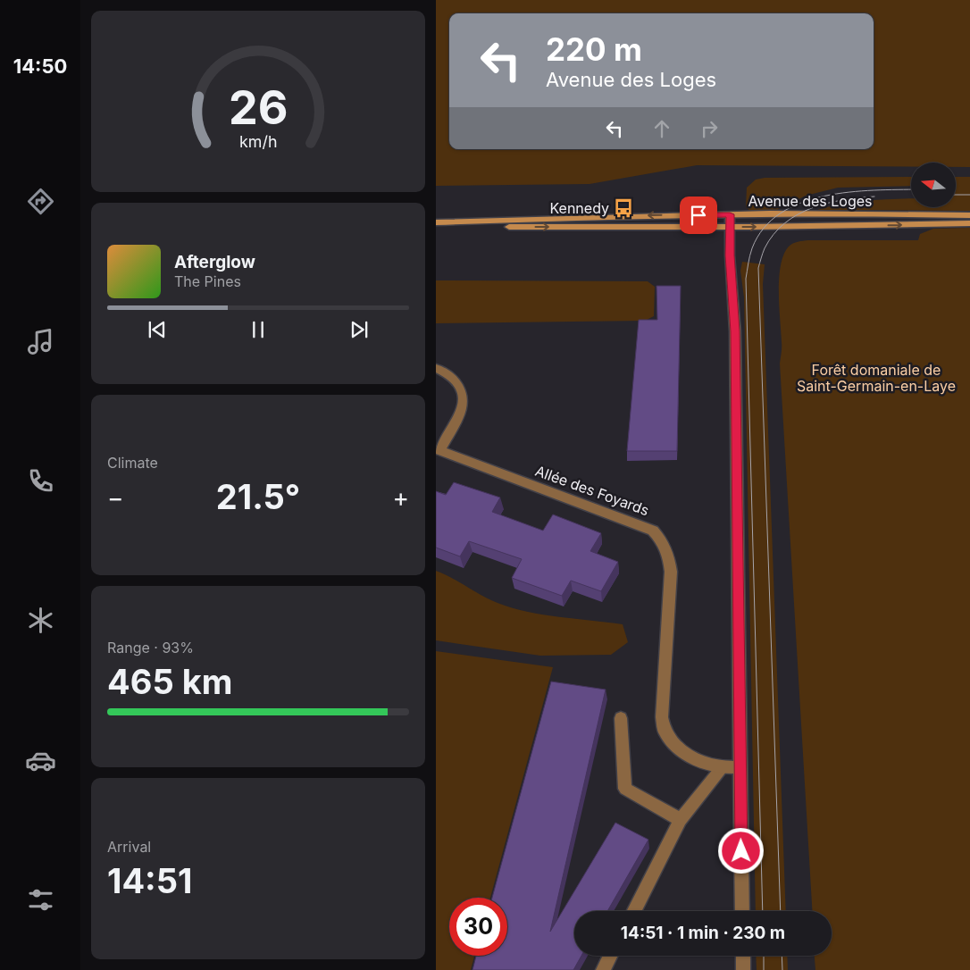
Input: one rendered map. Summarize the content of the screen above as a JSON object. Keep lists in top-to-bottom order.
{
  "streets": {
    "main road": ["Avenue des Loges"],
    "street": ["Allée des Foyards"]
  },
  "parks": ["Forêt domaniale de Saint-Germain-en-Laye"],
  "places": {
    "bus stop": ["Kennedy"]
  },
  "north": "left",
  "page": {
    "tabs": "14:50",
    "turn": ["220 m", "Avenue des Loges"],
    "song": ["Afterglow", "The Pines"],
    "tile": [
      "Climate",
      ["Range · 93%", "465 km"],
      ["Arrival", "14:51"]
    ],
    "heat": ["−", "21.5°", "+"],
    "limit": "30",
    "trip": "14:51 · 1 min · 230 m",
    "gauge": ["26", "km/h"]
  }
}
